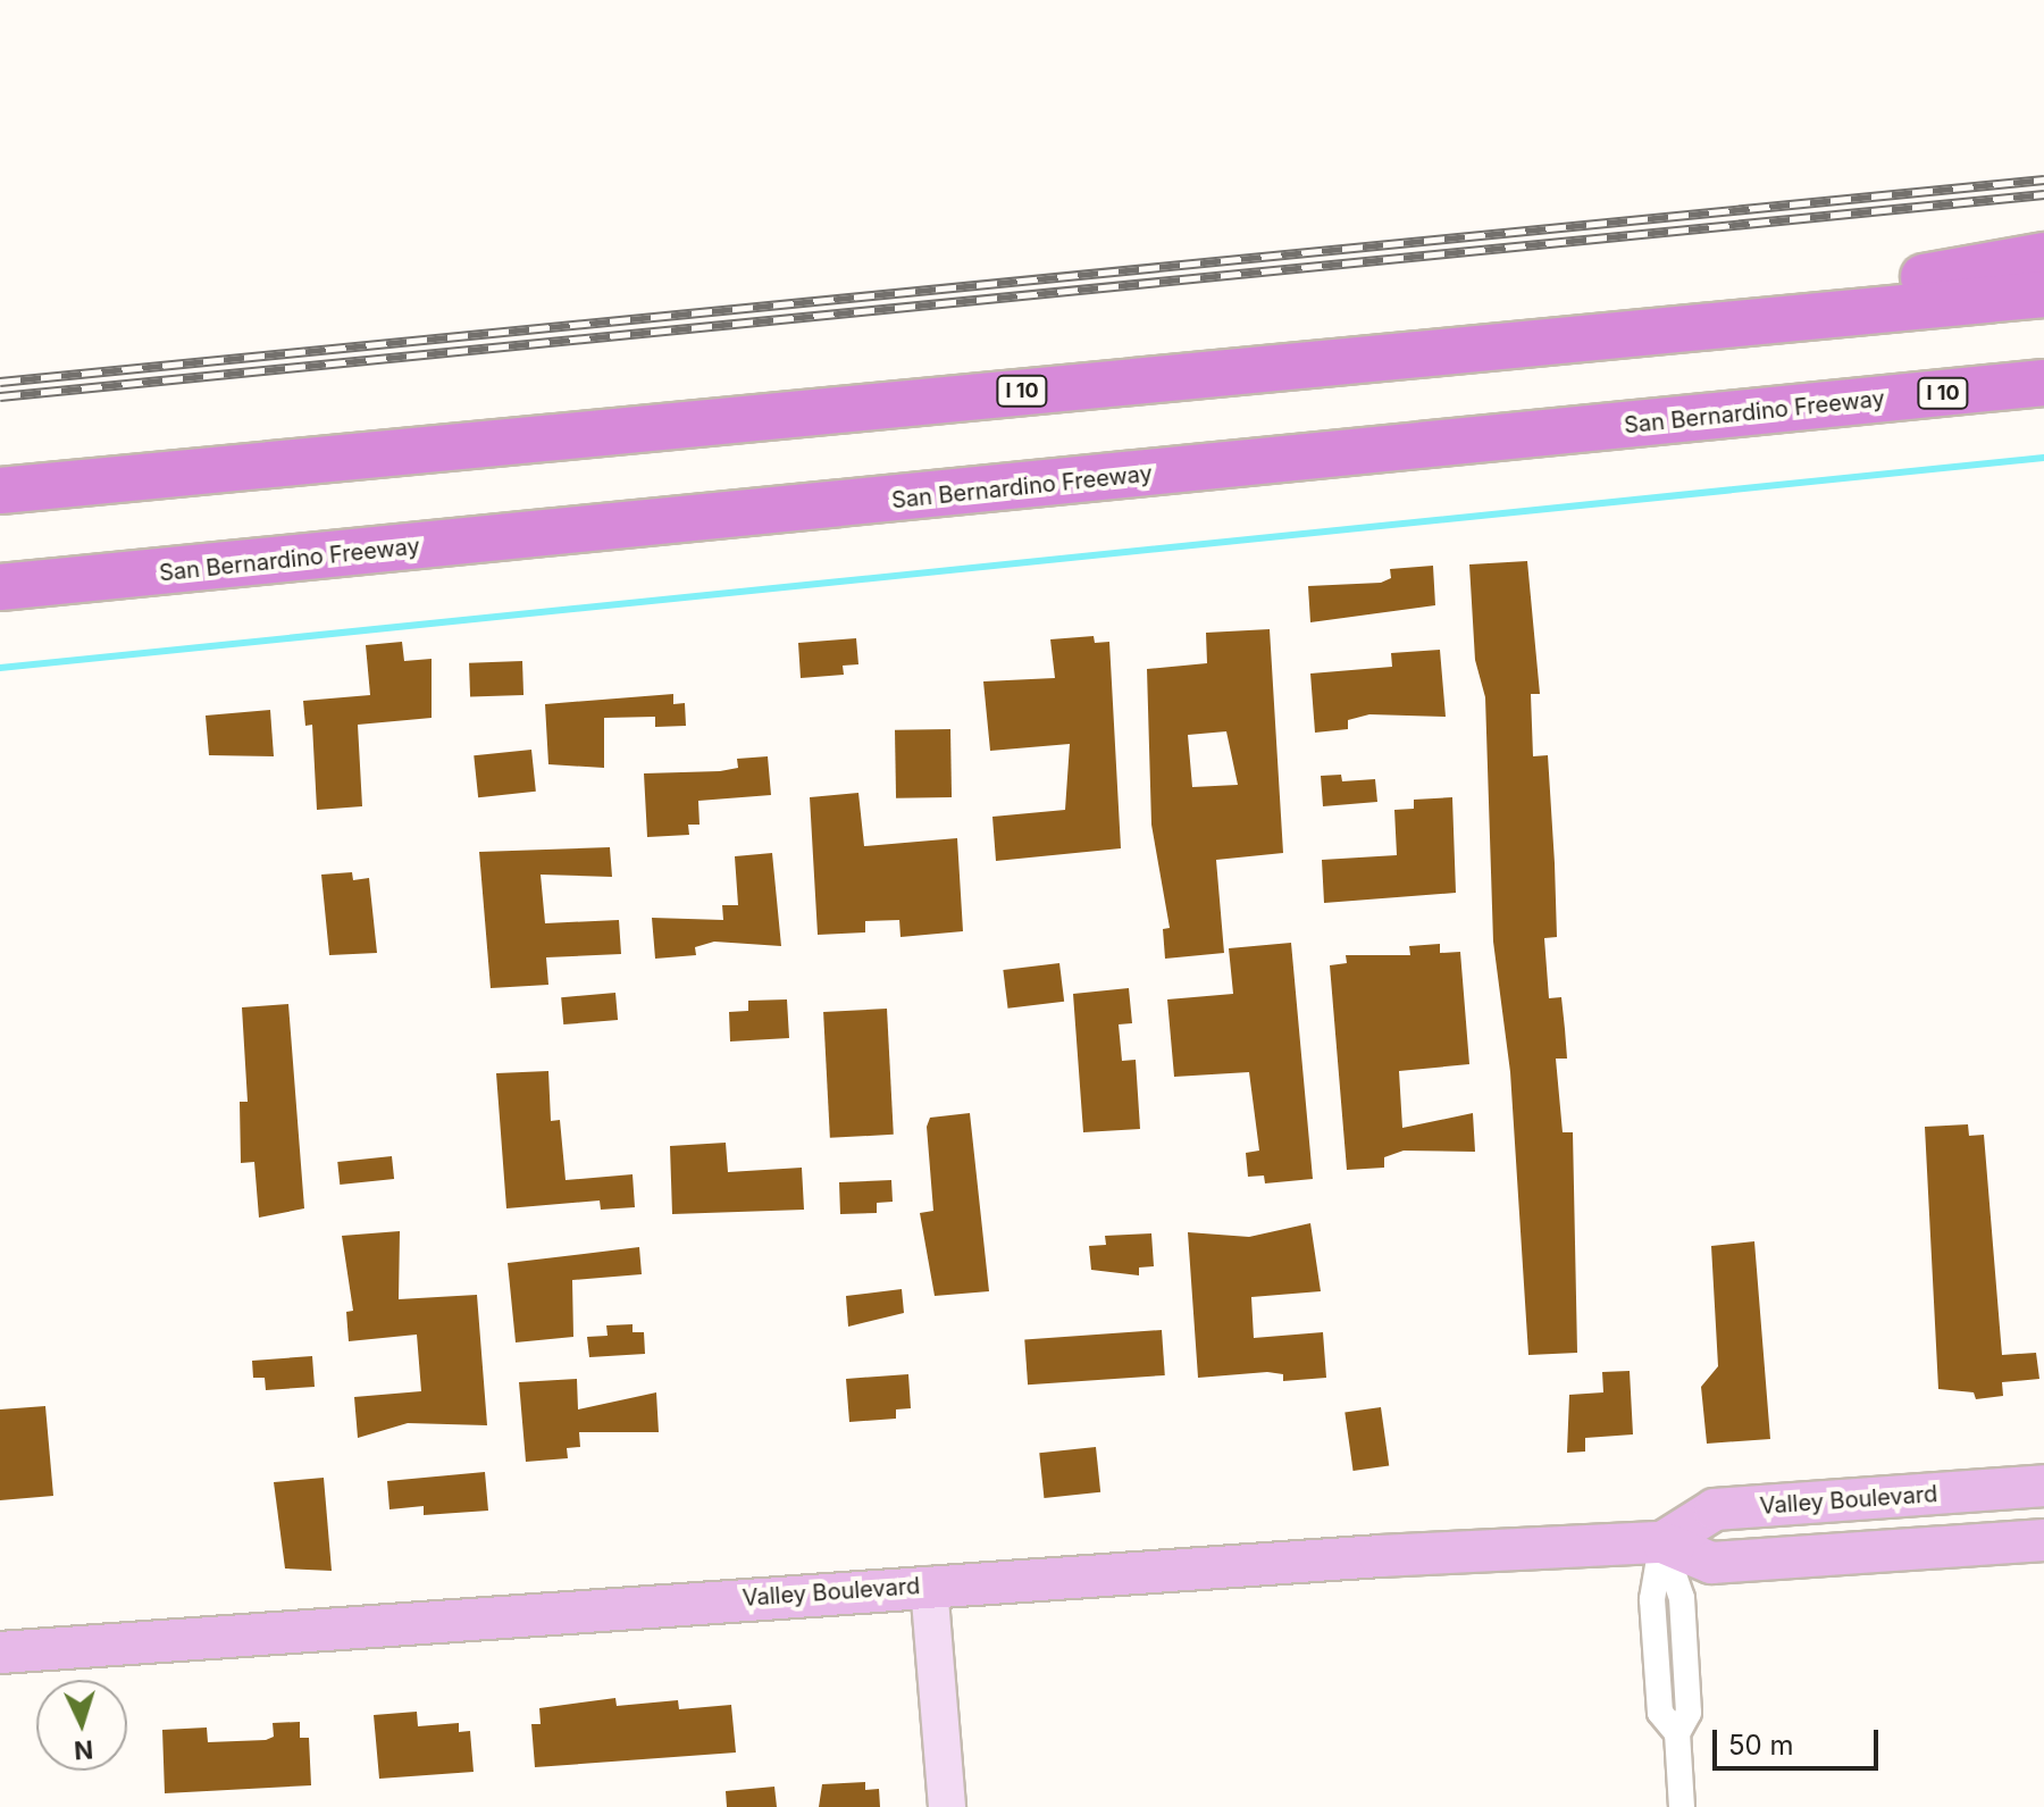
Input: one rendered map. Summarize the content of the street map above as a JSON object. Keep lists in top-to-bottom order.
{
  "streets": {
    "highway": ["I 10", "San Bernardino Freeway"],
    "main road": ["Valley Boulevard"]
  },
  "scale_bar": "50 m",
  "north": "bottom"
}
